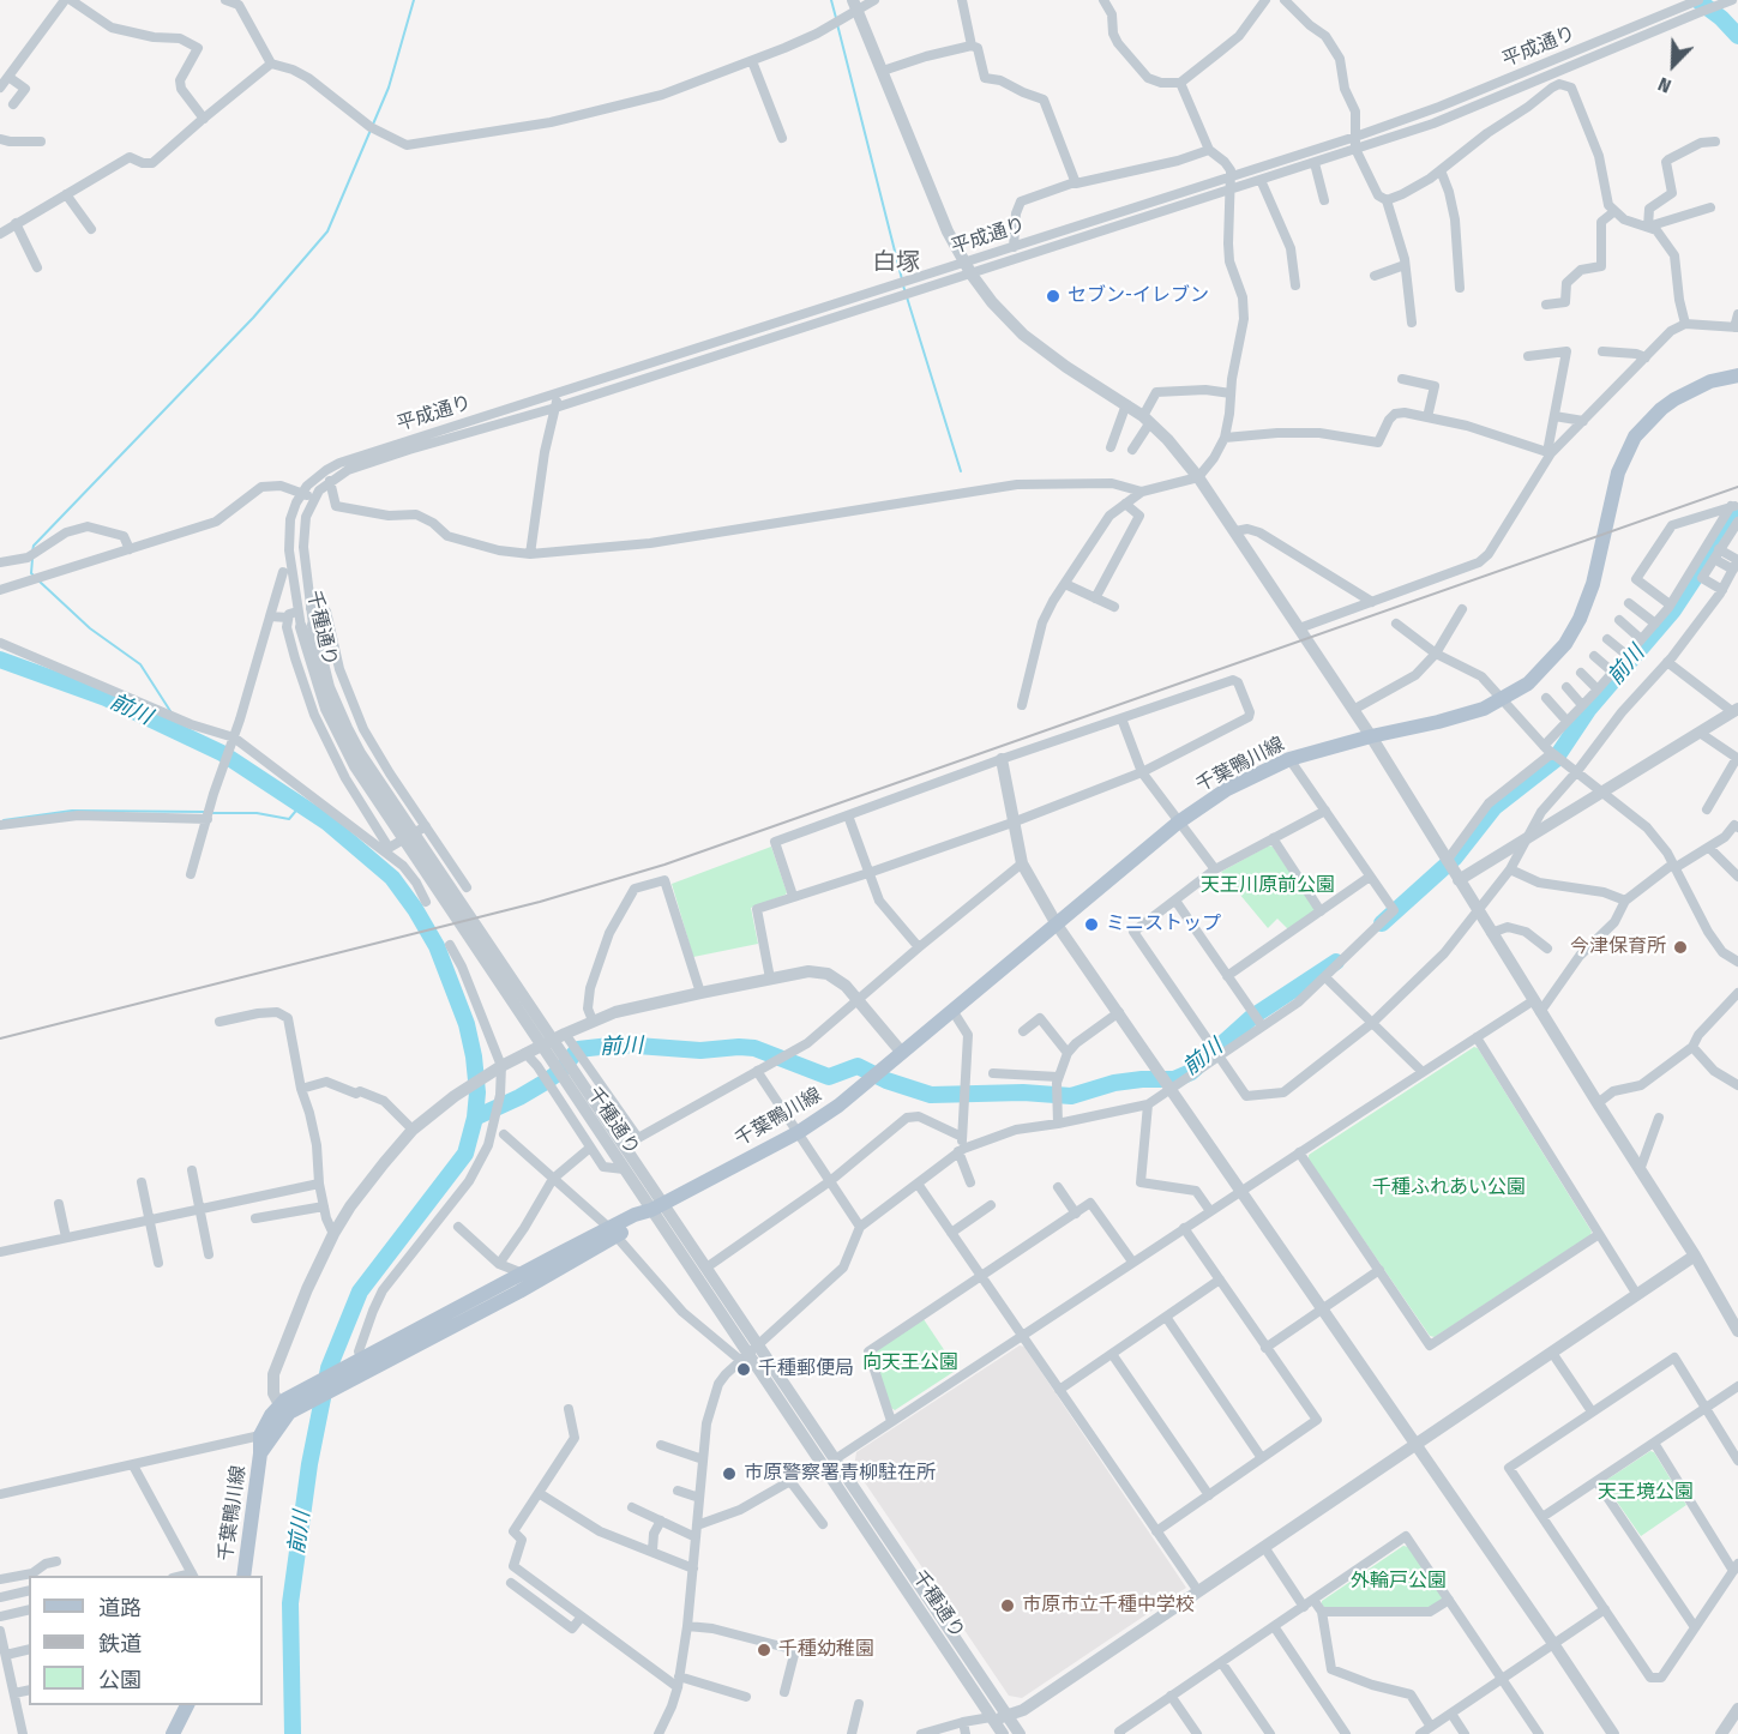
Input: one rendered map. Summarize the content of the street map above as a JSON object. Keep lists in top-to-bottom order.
{
  "streets": {
    "main road": ["千葉鴨川線"],
    "street": ["平成通り", "千種通り"]
  },
  "crossings": [
    ["平成通り", "千種通り"],
    ["千種通り", "千葉鴨川線"]
  ],
  "districts": ["白塚"],
  "water": ["前川"],
  "parks": [
    "天王川原前公園",
    "千種ふれあい公園",
    "向天王公園",
    "天王境公園",
    "外輪戸公園"
  ],
  "places": [
    "セブン-イレブン",
    "ミニストップ",
    "今津保育所",
    "千種郵便局",
    "市原警察署青柳駐在所",
    "市原市立千種中学校",
    "千種幼稚園"
  ],
  "legend": ["道路", "鉄道", "公園"],
  "north": "bottom left"
}
